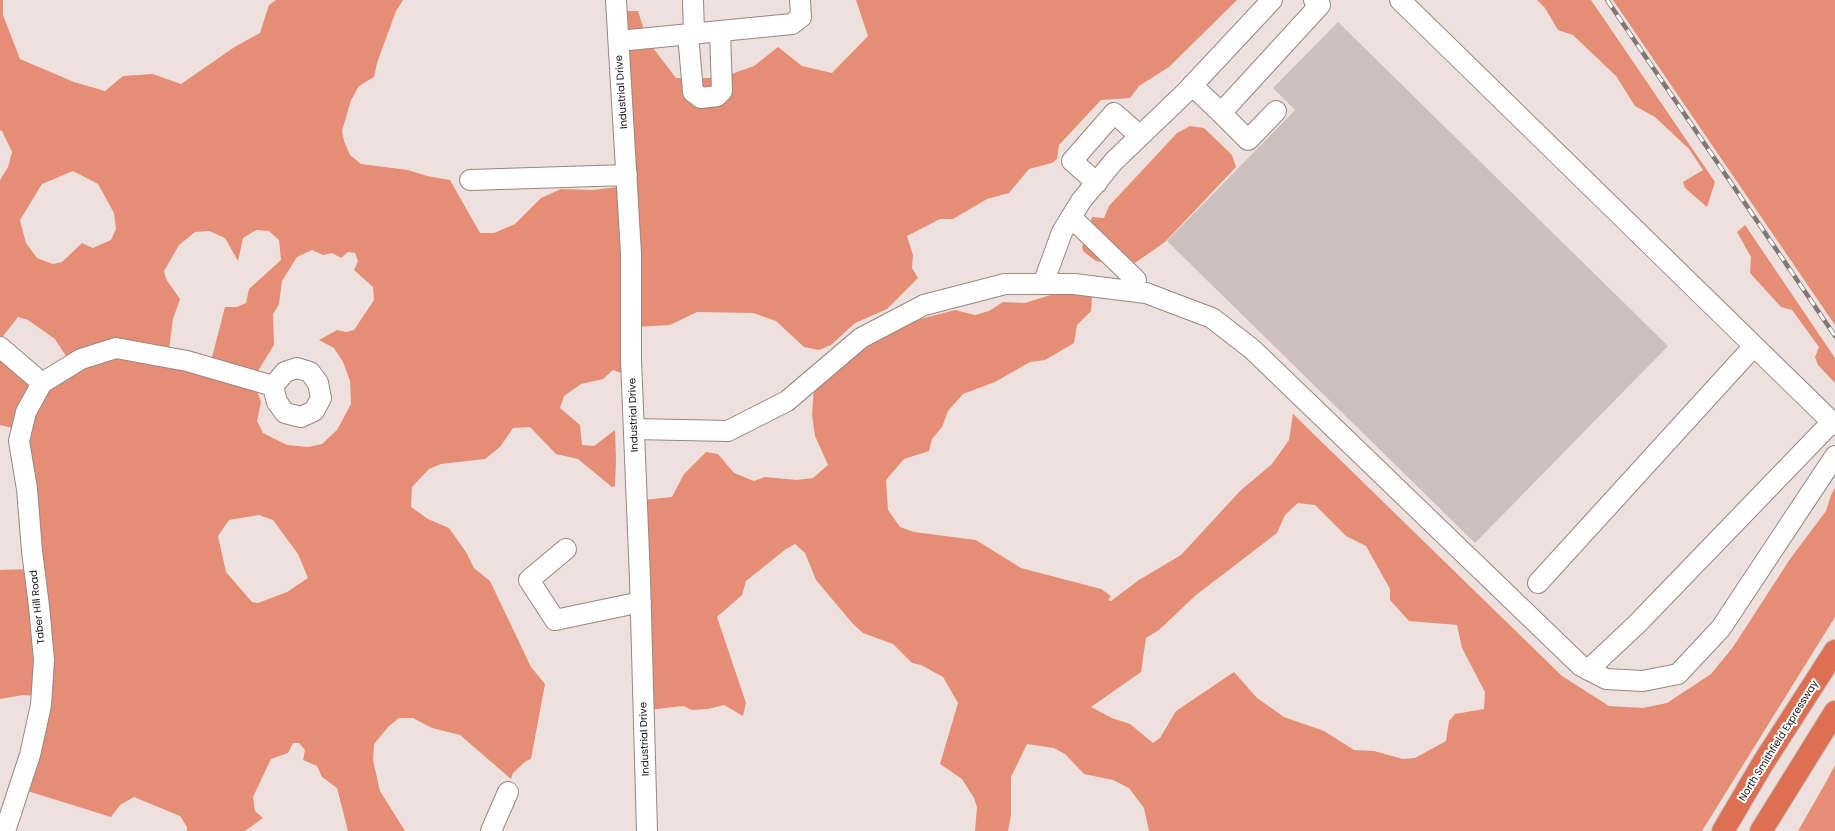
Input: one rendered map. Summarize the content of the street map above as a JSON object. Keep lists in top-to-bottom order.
{
  "streets": {
    "highway": ["North Smithfield Expressway"],
    "street": ["Industrial Drive", "Taber Hill Road"]
  }
}
